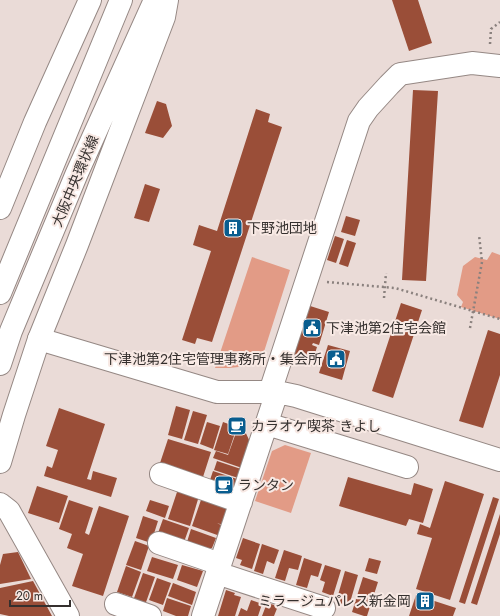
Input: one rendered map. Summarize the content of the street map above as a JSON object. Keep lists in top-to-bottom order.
{
  "streets": {
    "main road": ["大阪中央環状線"]
  },
  "places": {
    "building": ["下野池団地", "ミラージュパレス新金岡"],
    "public building": ["下津池第2住宅会館", "下津池第2住宅管理事務所・集会所"],
    "cafe": ["カラオケ喫茶 きよし", "ランタン"]
  },
  "scale_bar": "20 m"
}
